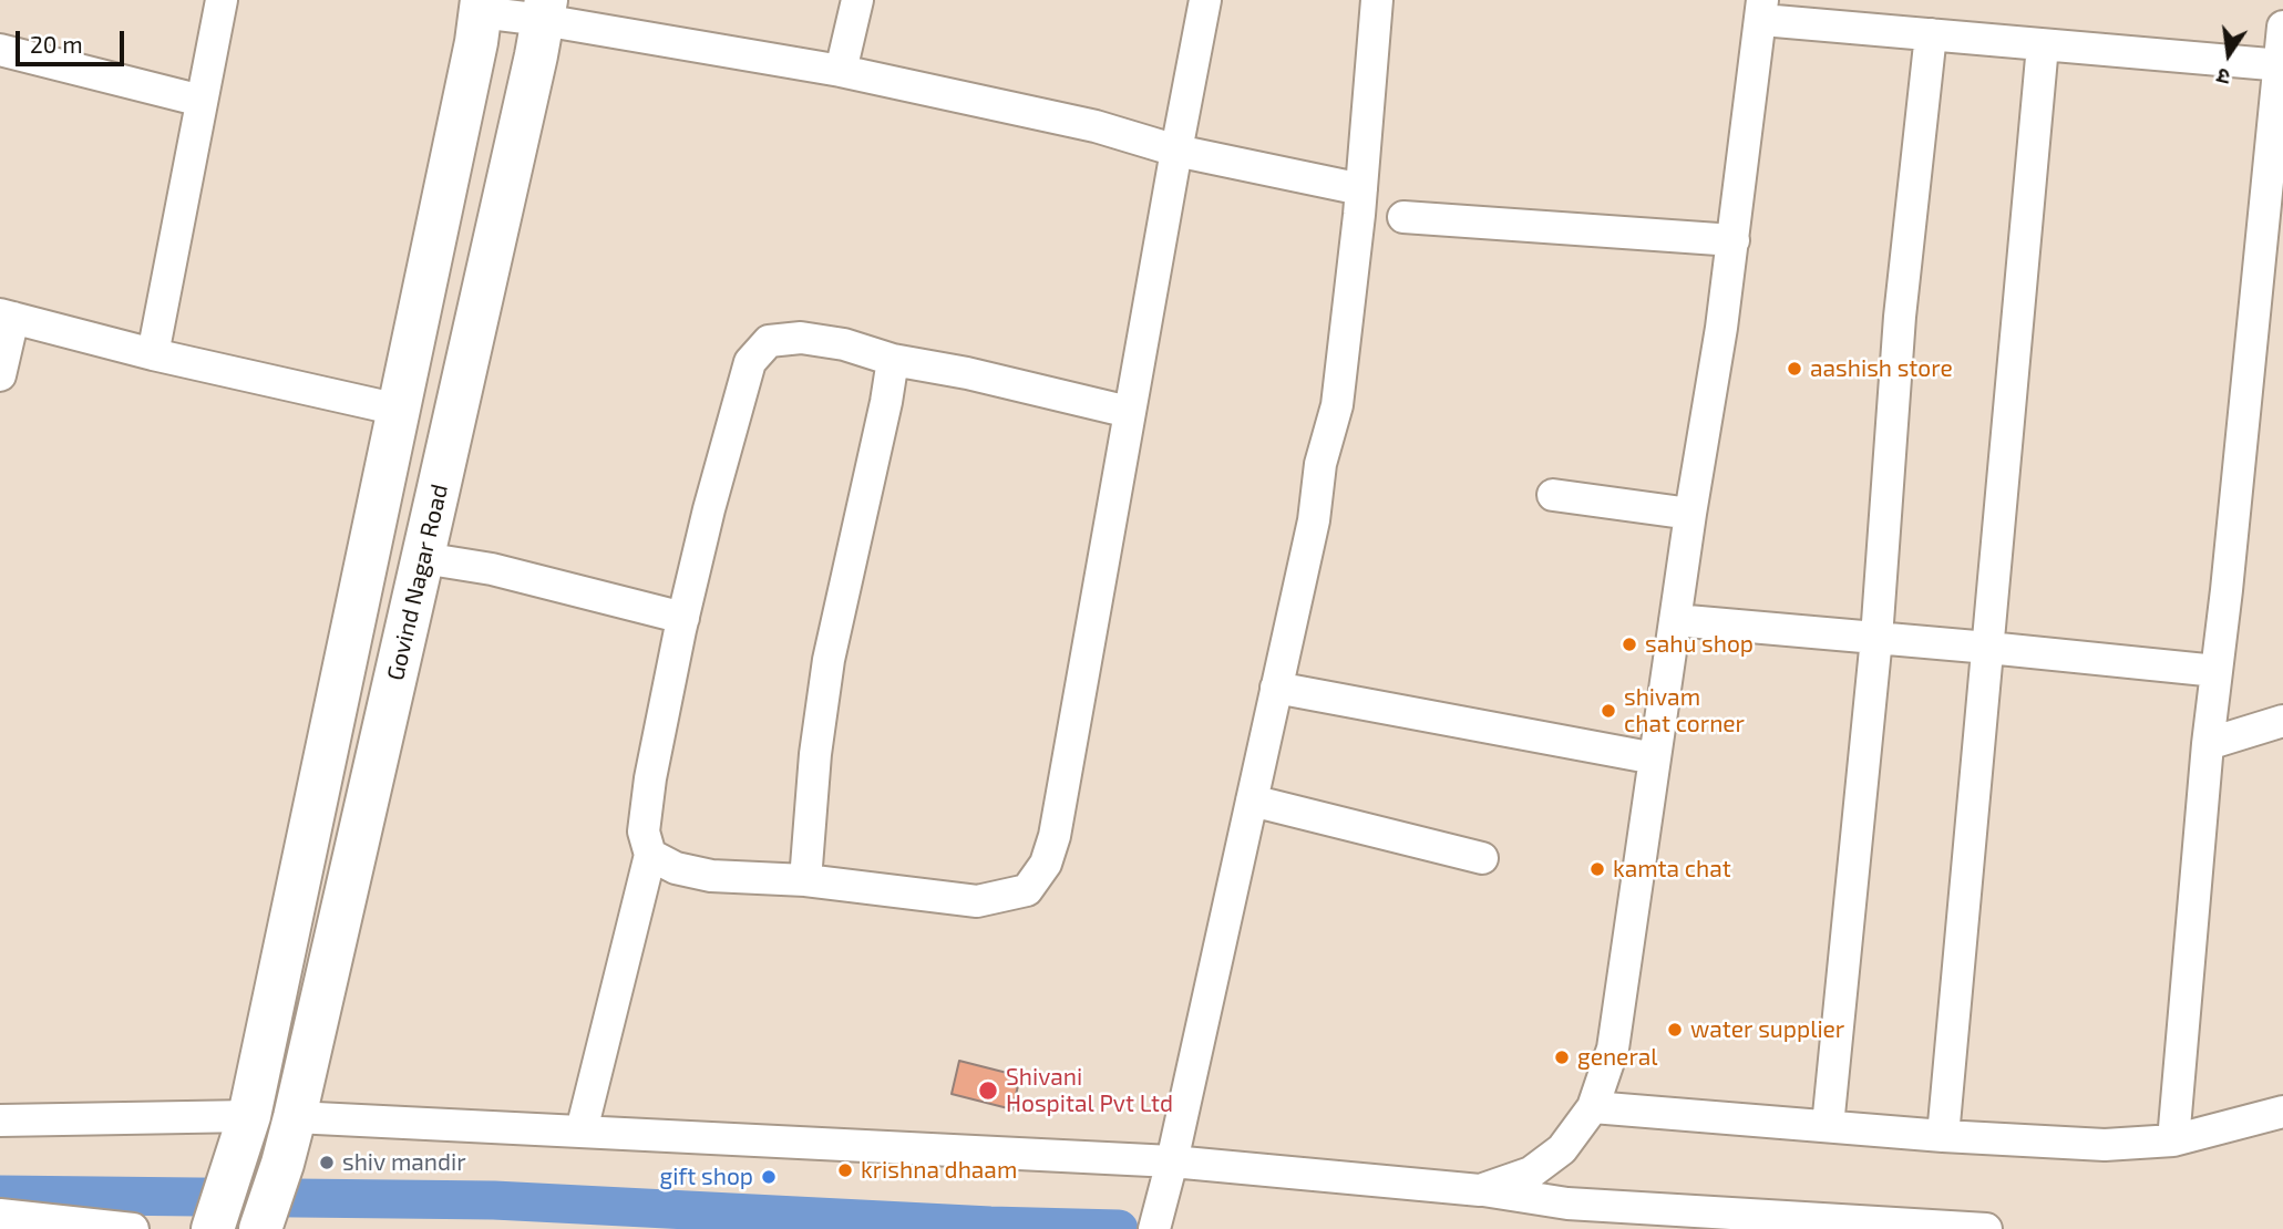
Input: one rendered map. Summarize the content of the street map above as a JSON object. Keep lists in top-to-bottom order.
{
  "streets": {
    "main road": ["Govind Nagar Road"]
  },
  "places": [
    "aashish store",
    "sahu shop",
    "shivam chat corner",
    "kamta chat",
    "water supplier",
    "general",
    "Shivani Hospital Pvt Ltd",
    "shiv mandir",
    "krishna dhaam",
    "gift shop"
  ],
  "scale_bar": "20 m",
  "north": "bottom"
}
